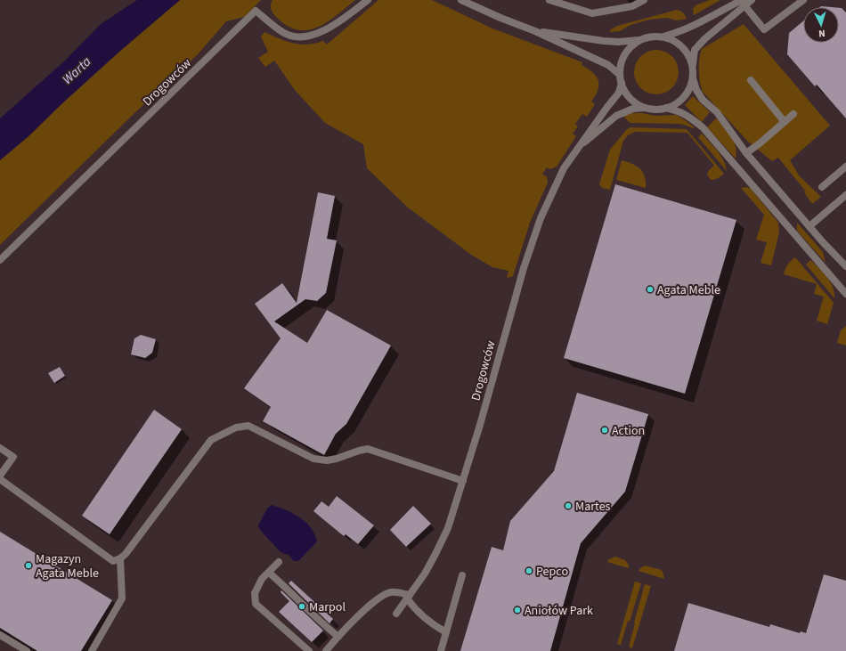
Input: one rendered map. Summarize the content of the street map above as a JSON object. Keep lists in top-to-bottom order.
{
  "streets": {
    "street": ["Drogowców"]
  },
  "water": ["Warta"],
  "places": [
    "Agata Meble",
    "Action",
    "Martes",
    "Magazyn Agata Meble",
    "Pepco",
    "Marpol",
    "Aniołów Park"
  ],
  "north": "bottom"
}
